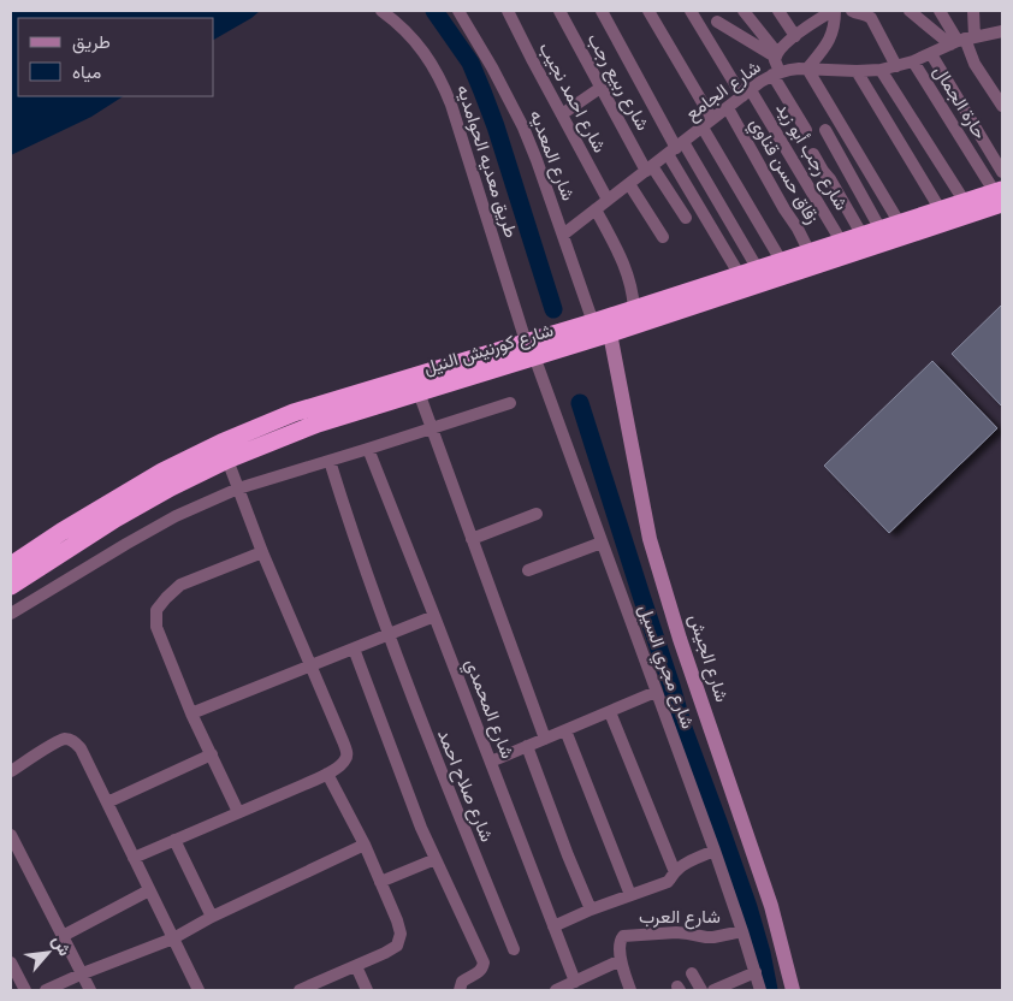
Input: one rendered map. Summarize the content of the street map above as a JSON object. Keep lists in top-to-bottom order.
{
  "streets": {
    "highway": ["شارع كورنيش النيل"],
    "street": [
      "شارع ربيع رجب",
      "شارع الجامع",
      "شارع احمد نجيب",
      "حارة الجمال",
      "شارع المعديه",
      "شارع رجب أبو زيد",
      "طريق معديه الحوامديه",
      "زقاق حسن قناوي",
      "شارع الجيش",
      "شارع مجري السيل",
      "شارع المحمدي",
      "شارع صلاح احمد",
      "شارع العرب"
    ]
  },
  "crossings": [
    ["شارع ربيع رجب", "شارع الجامع"],
    ["شارع الجامع", "شارع احمد نجيب"],
    ["شارع الجامع", "حارة الجمال"],
    ["شارع الجامع", "شارع المعديه"],
    ["شارع الجامع", "شارع رجب أبو زيد"],
    ["شارع الجامع", "زقاق حسن قناوي"],
    ["حارة الجمال", "شارع كورنيش النيل"],
    ["شارع المعديه", "شارع كورنيش النيل"],
    ["شارع رجب أبو زيد", "شارع كورنيش النيل"],
    ["طريق معديه الحوامديه", "شارع كورنيش النيل"],
    ["طريق معديه الحوامديه", "شارع مجري السيل"],
    ["زقاق حسن قناوي", "شارع كورنيش النيل"],
    ["شارع كورنيش النيل", "شارع الجيش"],
    ["شارع كورنيش النيل", "شارع مجري السيل"],
    ["شارع مجري السيل", "شارع العرب"]
  ],
  "legend": ["طريق", "مياه"],
  "north": "top right"
}
